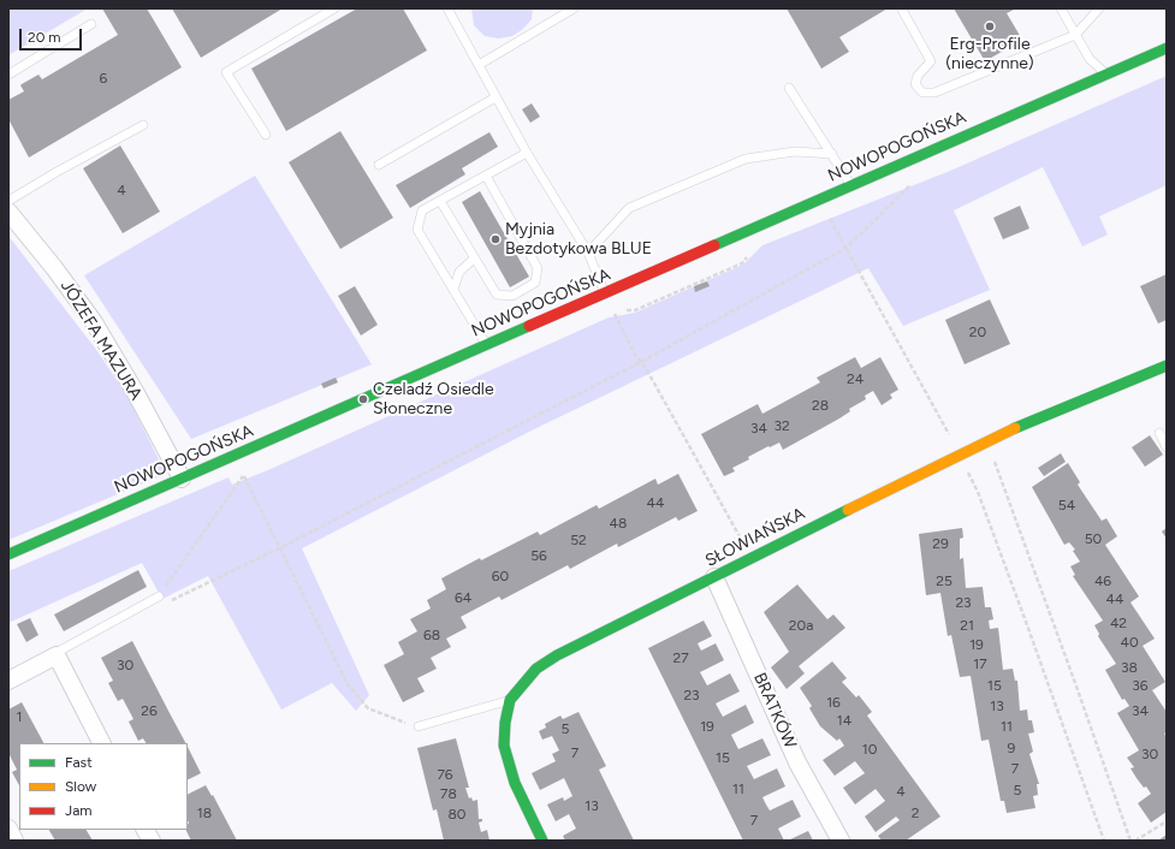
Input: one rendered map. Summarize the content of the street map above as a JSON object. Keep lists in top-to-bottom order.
{
  "streets": {
    "street": [
      "NOWOPOGOŃSKA",
      "JÓZEFA MAZURA",
      "SŁOWIAŃSKA",
      "BRATKÓW"
    ]
  },
  "crossings": [
    ["NOWOPOGOŃSKA", "JÓZEFA MAZURA"],
    ["SŁOWIAŃSKA", "BRATKÓW"]
  ],
  "places": ["Erg-Profile (nieczynne)", "Myjnia Bezdotykowa BLUE", "Czeladź Osiedle Słoneczne"],
  "house_numbers": [
    "6",
    "4",
    "20",
    "24",
    "28",
    "32",
    "34",
    "44",
    "54",
    "48",
    "50",
    "52",
    "29",
    "56",
    "60",
    "25",
    "46",
    "64",
    "44",
    "23",
    "42",
    "20a",
    "21",
    "68",
    "40",
    "19",
    "27",
    "17",
    "30",
    "38",
    "15",
    "36",
    "23",
    "16",
    "13",
    "26",
    "34",
    "1",
    "14",
    "19",
    "11",
    "5",
    "9",
    "10",
    "7",
    "30",
    "15",
    "7",
    "76",
    "11",
    "5",
    "4",
    "78",
    "13",
    "18",
    "2",
    "80",
    "7"
  ],
  "legend": ["Fast", "Slow", "Jam"],
  "scale_bar": "20 m"
}
